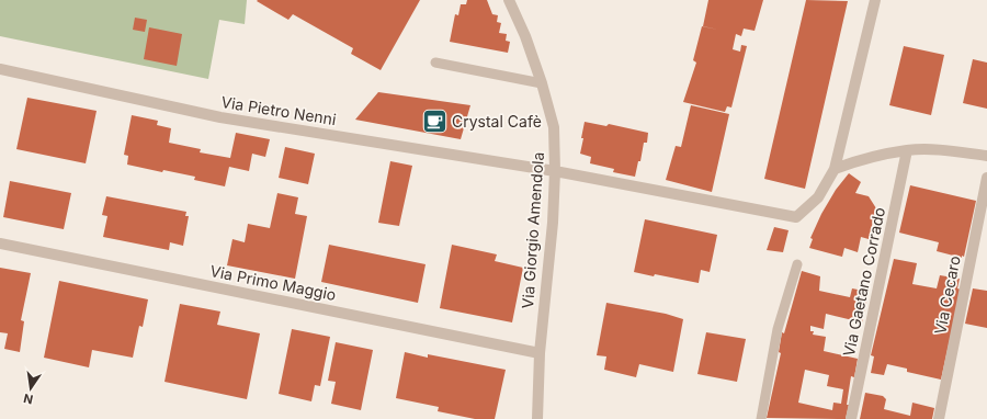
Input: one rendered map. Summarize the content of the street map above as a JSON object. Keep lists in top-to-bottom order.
{
  "streets": {
    "street": [
      "Via Pietro Nenni",
      "Via Giorgio Amendola",
      "Via Gaetano Corrado",
      "Via Primo Maggio",
      "Via Cecaro"
    ]
  },
  "crossings": [
    ["Via Pietro Nenni", "Via Giorgio Amendola"],
    ["Via Giorgio Amendola", "Via Primo Maggio"]
  ],
  "places": {
    "cafe": ["Crystal Cafè"]
  },
  "north": "bottom"
}
